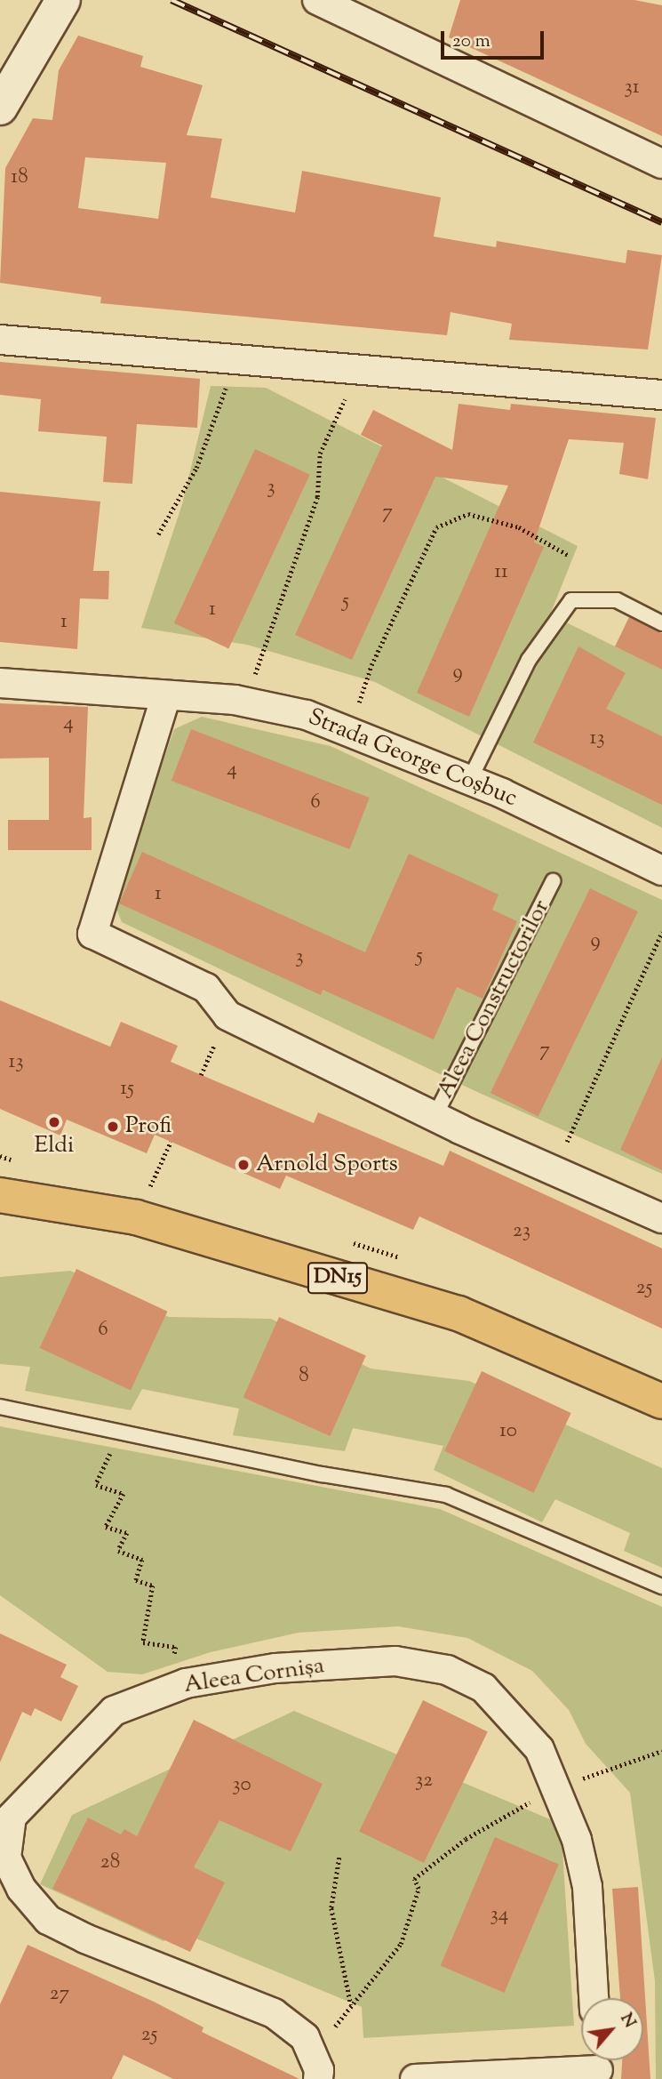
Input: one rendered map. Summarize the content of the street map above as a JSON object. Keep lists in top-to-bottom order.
{
  "streets": {
    "main road": ["DN15"],
    "street": ["Strada George Coșbuc", "Aleea Constructorilor", "Aleea Cornișa"]
  },
  "crossings": [
    ["Strada George Coșbuc", "Aleea Constructorilor"]
  ],
  "places": ["Eldi", "Profi", "Arnold Sports"],
  "house_numbers": [
    "31",
    "18",
    "3",
    "7",
    "11",
    "5",
    "1",
    "1",
    "9",
    "4",
    "13",
    "4",
    "6",
    "1",
    "9",
    "5",
    "3",
    "7",
    "13",
    "15",
    "23",
    "25",
    "6",
    "8",
    "10",
    "32",
    "30",
    "28",
    "34",
    "27",
    "25"
  ],
  "scale_bar": "20 m",
  "north": "top right"
}
